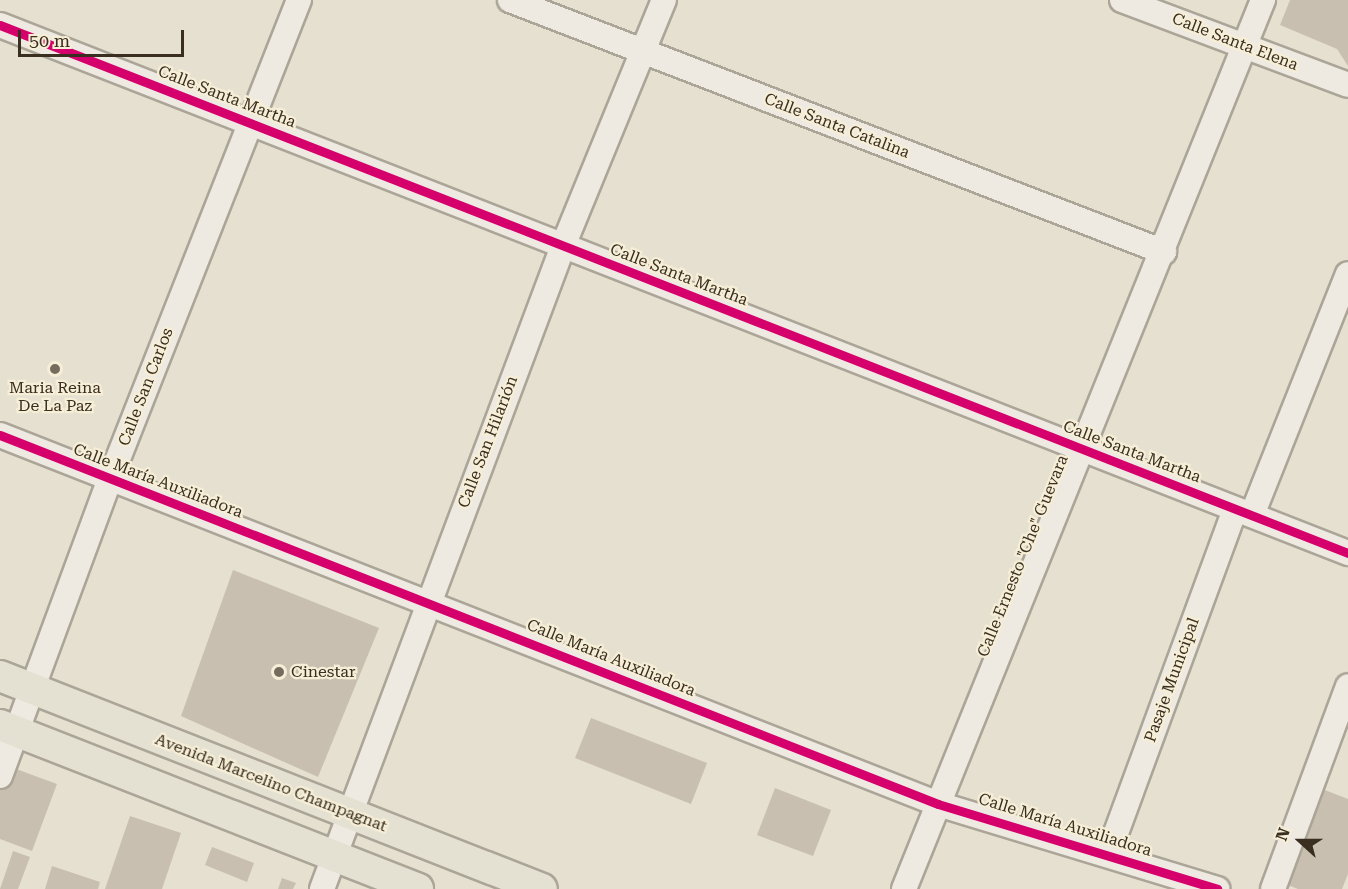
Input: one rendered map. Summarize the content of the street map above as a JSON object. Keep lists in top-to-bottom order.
{
  "streets": {
    "main road": ["Avenida Marcelino Champagnat"],
    "street": [
      "Calle Santa Elena",
      "Calle Santa Martha",
      "Calle Santa Catalina",
      "Calle San Carlos",
      "Calle San Hilarión",
      "Calle María Auxiliadora",
      "Calle Ernesto \"Che\" Guevara",
      "Pasaje Municipal"
    ]
  },
  "crossings": [
    ["Calle Santa Elena", "Calle Ernesto \"Che\" Guevara"],
    ["Calle Santa Martha", "Calle San Carlos"],
    ["Calle Santa Martha", "Calle San Hilarión"],
    ["Calle Santa Martha", "Calle Ernesto \"Che\" Guevara"],
    ["Calle Santa Martha", "Pasaje Municipal"],
    ["Calle Santa Catalina", "Calle San Hilarión"],
    ["Calle Santa Catalina", "Calle Ernesto \"Che\" Guevara"],
    ["Calle San Carlos", "Calle María Auxiliadora"],
    ["Calle San Carlos", "Avenida Marcelino Champagnat"],
    ["Calle San Hilarión", "Calle María Auxiliadora"],
    ["Calle San Hilarión", "Avenida Marcelino Champagnat"],
    ["Calle María Auxiliadora", "Calle Ernesto \"Che\" Guevara"],
    ["Calle María Auxiliadora", "Pasaje Municipal"]
  ],
  "places": ["Maria Reina De La Paz", "Cinestar"],
  "scale_bar": "50 m",
  "north": "left"
}
